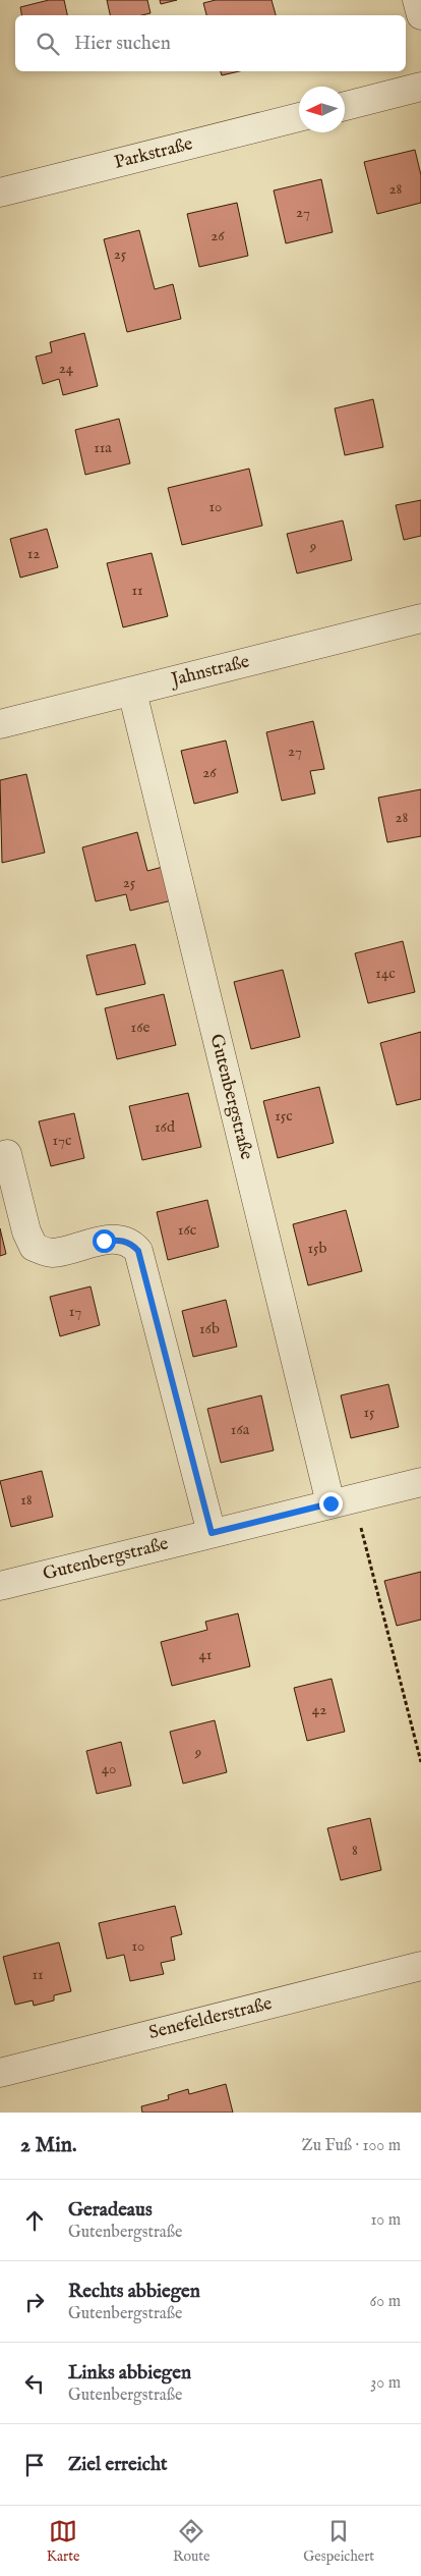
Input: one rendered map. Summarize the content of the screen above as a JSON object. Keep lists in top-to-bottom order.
{
  "streets": {
    "street": [
      "Parkstraße",
      "Jahnstraße",
      "Gutenbergstraße",
      "Senefelderstraße"
    ]
  },
  "crossings": [
    ["Jahnstraße", "Gutenbergstraße"]
  ],
  "house_numbers": [
    "28",
    "27",
    "26",
    "25",
    "24",
    "11a",
    "10",
    "9",
    "12",
    "11",
    "27",
    "26",
    "28",
    "25",
    "14c",
    "16e",
    "15c",
    "16d",
    "17c",
    "16c",
    "15b",
    "17",
    "16b",
    "15",
    "16a",
    "18",
    "41",
    "42",
    "9",
    "40",
    "8",
    "10",
    "11"
  ],
  "north": "left",
  "page": {
    "search": "Hier suchen",
    "heading": ["2 Min.", "Zu Fuß · 100 m"],
    "list": [
      ["Geradeaus", "Gutenbergstraße", "10 m"],
      ["Rechts abbiegen", "Gutenbergstraße", "60 m"],
      ["Links abbiegen", "Gutenbergstraße", "30 m"],
      "Ziel erreicht"
    ],
    "nav": ["Karte", "Route", "Gespeichert"]
  }
}
